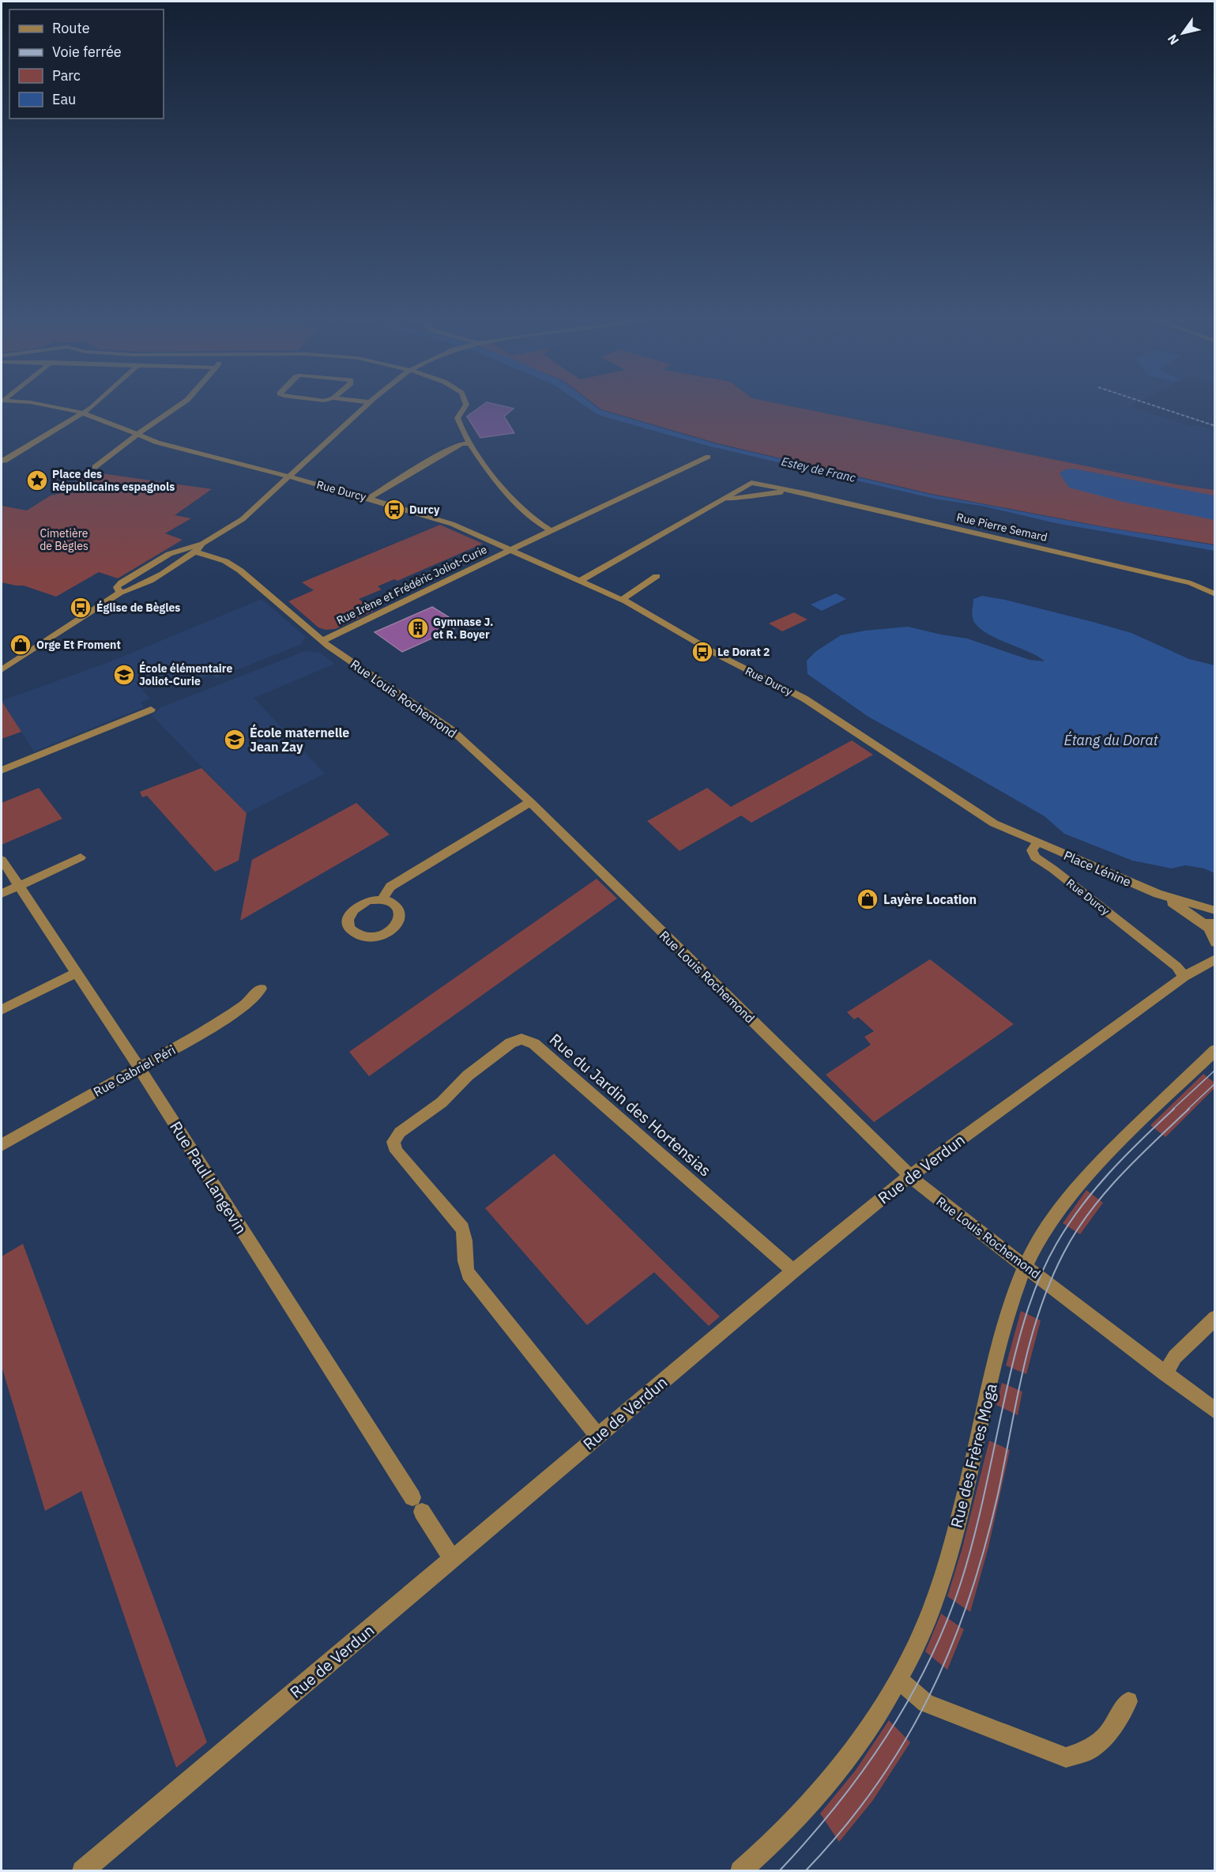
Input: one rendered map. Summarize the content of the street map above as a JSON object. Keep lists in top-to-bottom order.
{
  "streets": {
    "street": [
      "Rue Durcy",
      "Rue Pierre Semard",
      "Rue Irène et Frédéric Joliot-Curie",
      "Rue Louis Rochemond",
      "Place Lénine",
      "Rue Gabriel Péri",
      "Rue du Jardin des Hortensias",
      "Rue de Verdun",
      "Rue Paul Langevin",
      "Rue des Frères Moga"
    ]
  },
  "crossings": [
    ["Rue Durcy", "Rue Pierre Semard"],
    ["Rue Durcy", "Rue Irène et Frédéric Joliot-Curie"],
    ["Rue Durcy", "Place Lénine"],
    ["Rue Durcy", "Rue de Verdun"],
    ["Rue Irène et Frédéric Joliot-Curie", "Rue Louis Rochemond"],
    ["Rue Louis Rochemond", "Rue de Verdun"],
    ["Rue Louis Rochemond", "Rue des Frères Moga"],
    ["Rue Gabriel Péri", "Rue Paul Langevin"],
    ["Rue du Jardin des Hortensias", "Rue de Verdun"],
    ["Rue de Verdun", "Rue Paul Langevin"]
  ],
  "water": ["Estey de Franc", "Étang du Dorat"],
  "parks": ["Cimetière de Bègles"],
  "places": {
    "place": ["Place des Républicains espagnols"],
    "bus stop": ["Durcy", "Église de Bègles", "Le Dorat 2"],
    "building": ["Gymnase J. et R. Boyer"],
    "shop": ["Orge Et Froment", "Layère Location"],
    "school or university": ["École élémentaire Joliot-Curie", "École maternelle Jean Zay"]
  },
  "legend": [
    "Route",
    "Voie ferrée",
    "Parc",
    "Eau"
  ],
  "north": "bottom left"
}
